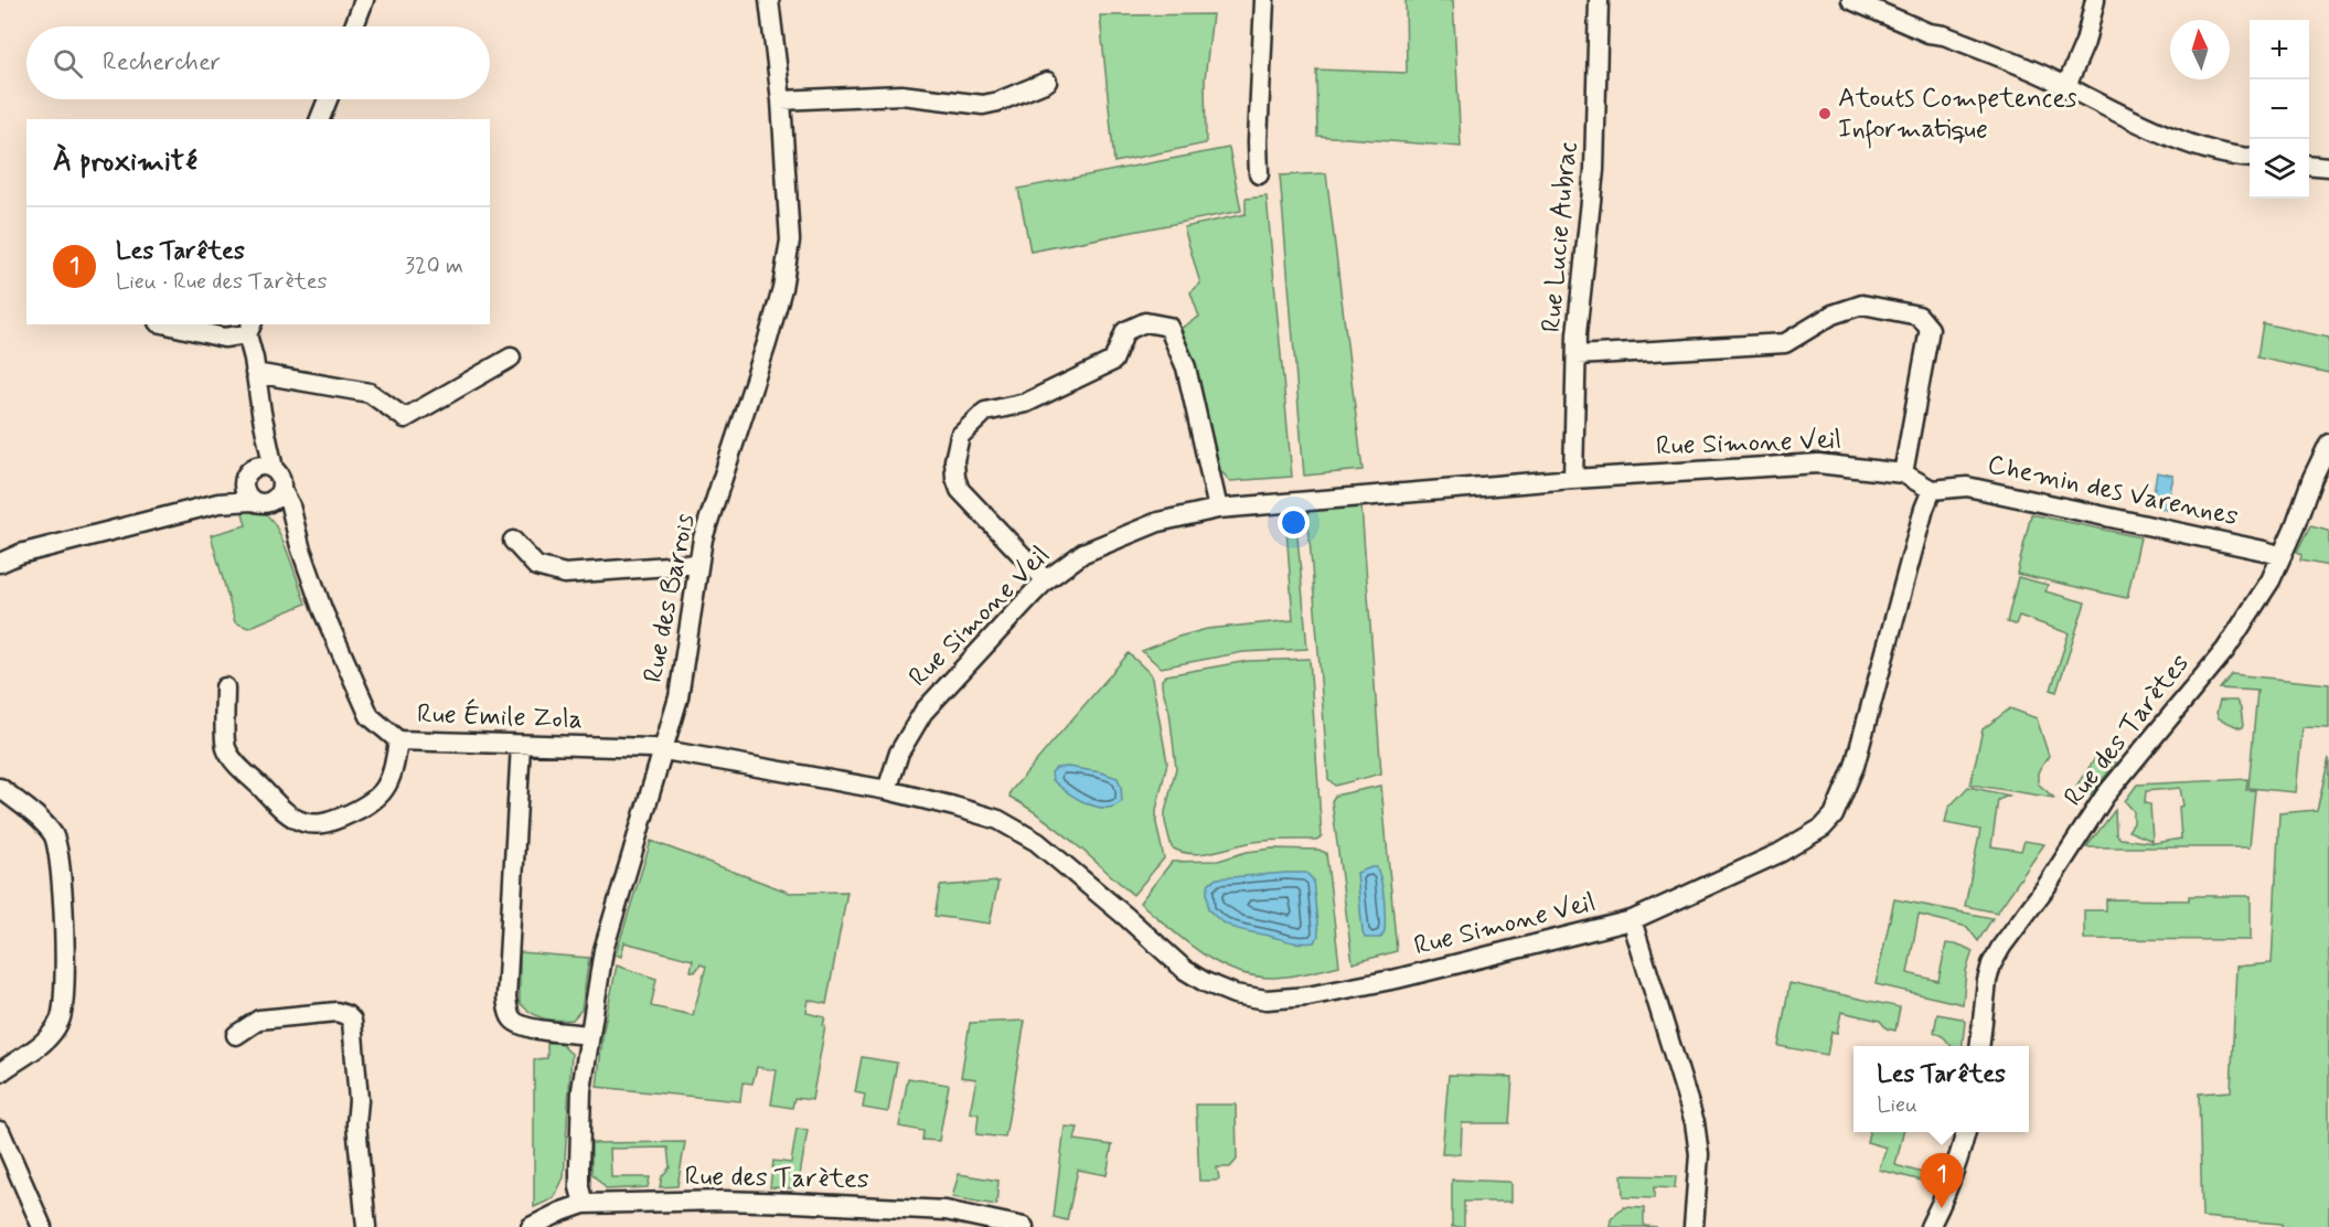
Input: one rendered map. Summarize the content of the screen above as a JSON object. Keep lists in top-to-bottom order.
{
  "streets": {
    "street": [
      "Rue Lucie Aubrac",
      "Rue Simone Veil",
      "Chemin des Varennes",
      "Rue des Barrois",
      "Rue Émile Zola",
      "Rue des Tarètes"
    ]
  },
  "crossings": [
    ["Rue Lucie Aubrac", "Rue Simone Veil"],
    ["Rue Simone Veil", "Chemin des Varennes"],
    ["Rue Simone Veil", "Rue des Barrois"],
    ["Rue Simone Veil", "Rue Émile Zola"],
    ["Chemin des Varennes", "Rue des Tarètes"],
    ["Rue des Barrois", "Rue Émile Zola"],
    ["Rue des Barrois", "Rue des Tarètes"]
  ],
  "places": ["Atouts Competences Informatique"],
  "north": "top",
  "page": {
    "map_buttons": ["+", "−"],
    "search": "Rechercher",
    "heading": "À proximité",
    "list": [
      {
        "mark": "1",
        "name": "Les Tarêtes",
        "note": "Lieu · Rue des Tarètes",
        "value": "320 m"
      }
    ],
    "popup": ["Les Tarêtes", "Lieu"],
    "pins": "1"
  }
}
